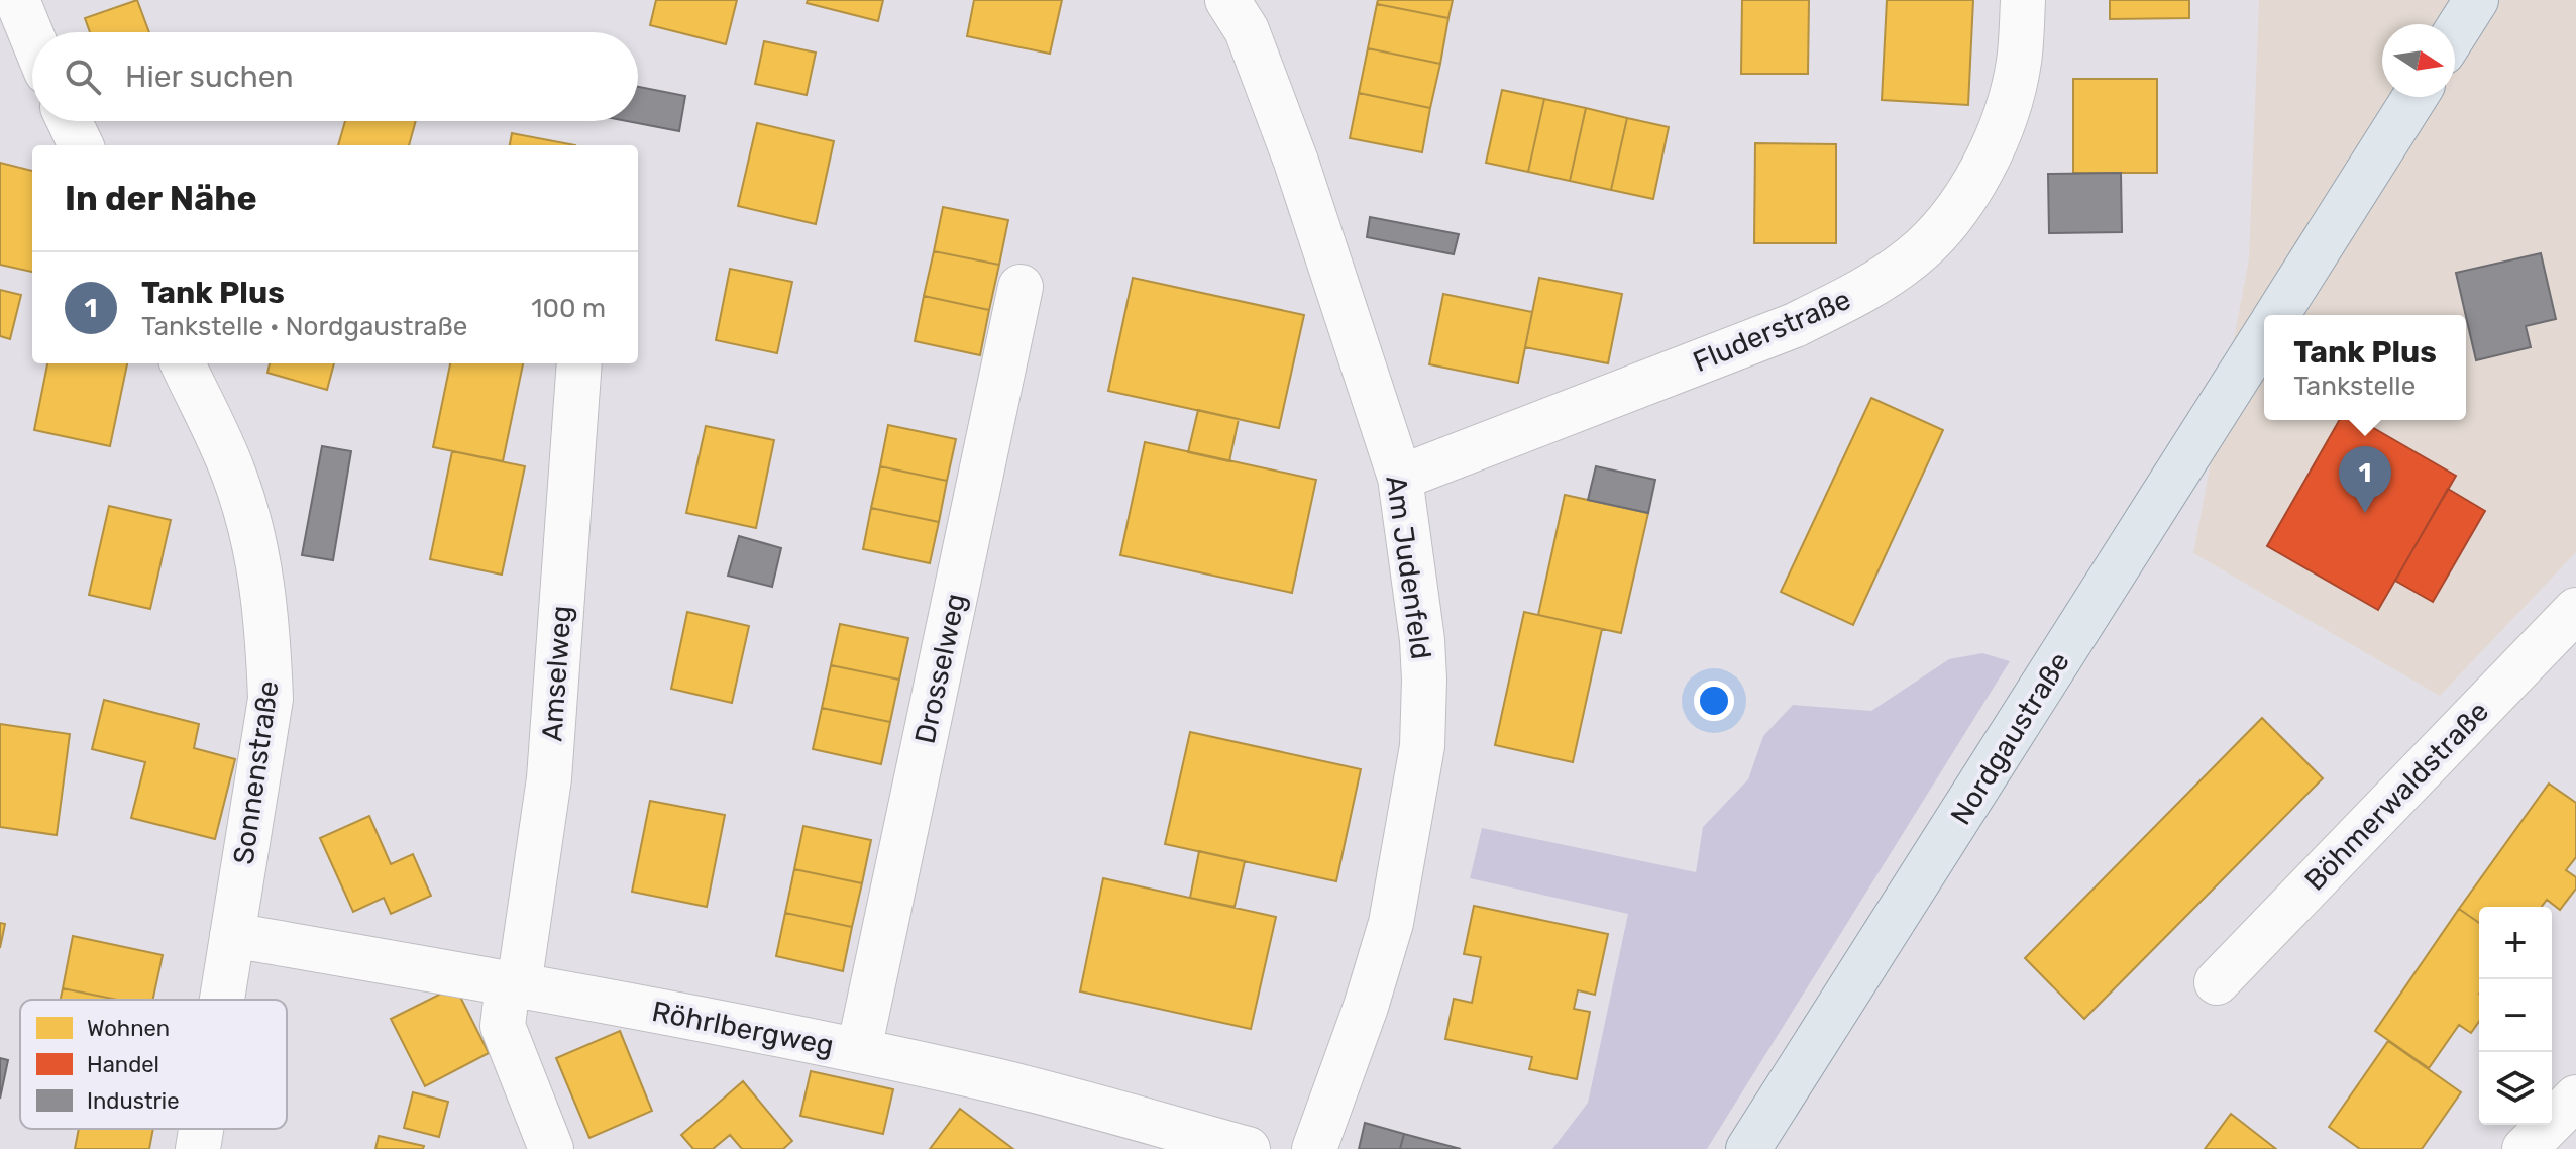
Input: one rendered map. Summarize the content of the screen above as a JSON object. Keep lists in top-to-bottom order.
{
  "streets": {
    "main road": ["Nordgaustraße"],
    "street": [
      "Fluderstraße",
      "Am Judenfeld",
      "Drosselweg",
      "Amselweg",
      "Sonnenstraße",
      "Böhmerwaldstraße",
      "Röhrlbergweg"
    ]
  },
  "crossings": [
    ["Fluderstraße", "Am Judenfeld"],
    ["Drosselweg", "Röhrlbergweg"],
    ["Amselweg", "Röhrlbergweg"],
    ["Sonnenstraße", "Röhrlbergweg"]
  ],
  "legend": ["Wohnen", "Handel", "Industrie"],
  "north": "right",
  "page": {
    "search": "Hier suchen",
    "heading": "In der Nähe",
    "list": [
      {
        "mark": "1",
        "name": "Tank Plus",
        "note": "Tankstelle · Nordgaustraße",
        "value": "100 m"
      }
    ],
    "popup": ["Tank Plus", "Tankstelle"],
    "pins": "1",
    "map_buttons": ["+", "−"]
  }
}
